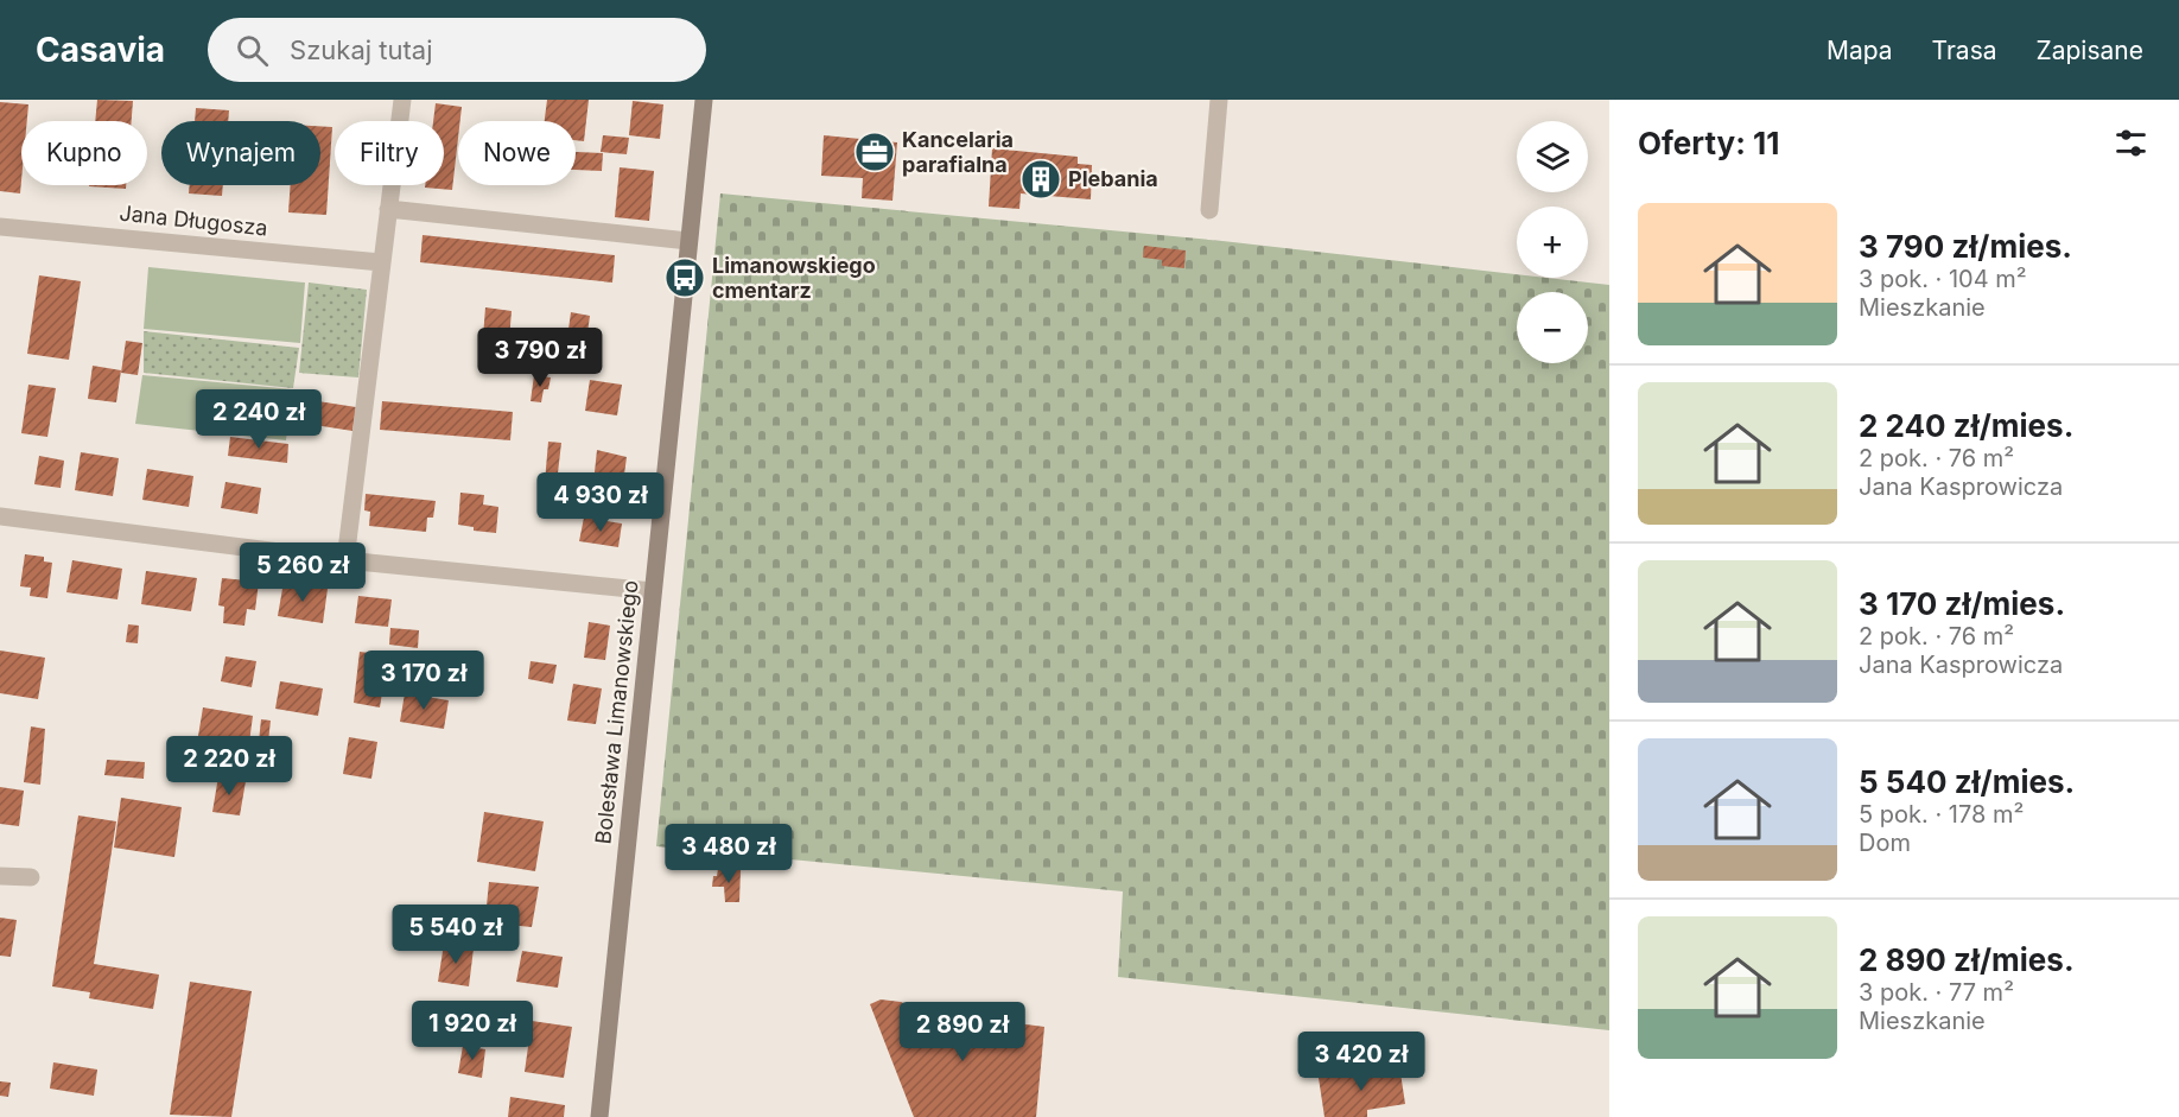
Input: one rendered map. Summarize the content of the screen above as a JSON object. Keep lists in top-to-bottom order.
{
  "streets": {
    "street": ["Jana Długosza", "Bolesława Limanowskiego"]
  },
  "places": {
    "office": ["Kancelaria parafialna"],
    "building": ["Plebania"],
    "bus stop": ["Limanowskiego cmentarz"]
  },
  "page": {
    "header": "Casavia",
    "search": "Szukaj tutaj",
    "nav": ["Mapa", "Trasa", "Zapisane"],
    "heading": "Oferty: 11",
    "map_buttons": ["+", "−"],
    "chip": [
      "Kupno",
      "Wynajem",
      "Filtry",
      "Nowe"
    ],
    "list": [
      {
        "name": "3 790 zł/mies.",
        "note": "3 pok. · 104 m² · Mieszkanie"
      },
      {
        "name": "2 240 zł/mies.",
        "note": "2 pok. · 76 m² · Jana Kasprowicza"
      },
      {
        "name": "3 170 zł/mies.",
        "note": "2 pok. · 76 m² · Jana Kasprowicza"
      },
      {
        "name": "5 540 zł/mies.",
        "note": "5 pok. · 178 m² · Dom"
      },
      {
        "name": "2 890 zł/mies.",
        "note": "3 pok. · 77 m² · Mieszkanie"
      }
    ],
    "price": [
      "3 790 zł",
      "2 240 zł",
      "4 930 zł",
      "5 260 zł",
      "3 170 zł",
      "2 220 zł",
      "3 480 zł",
      "5 540 zł",
      "1 920 zł",
      "2 890 zł",
      "3 420 zł"
    ]
  }
}
